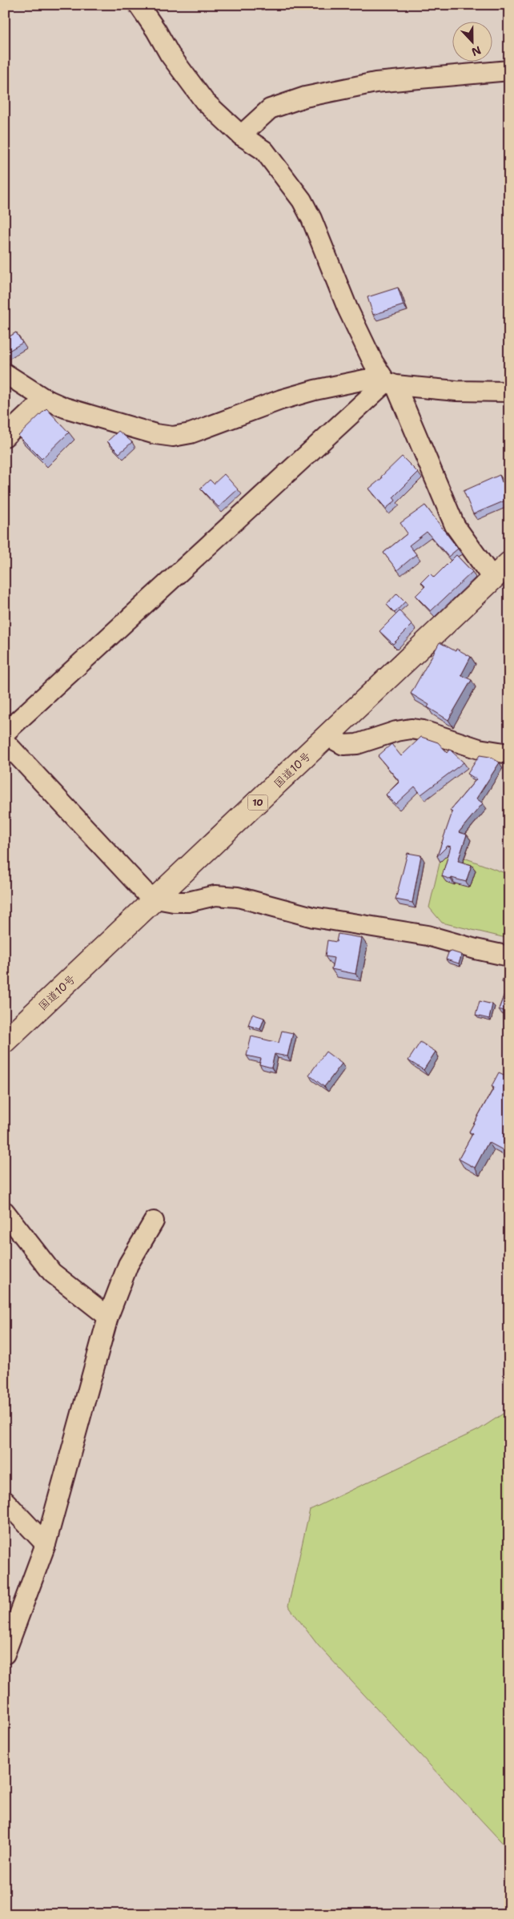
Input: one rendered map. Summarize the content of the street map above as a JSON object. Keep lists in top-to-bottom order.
{
  "streets": {
    "highway": ["国道10号", "10"]
  },
  "north": "bottom"
}
